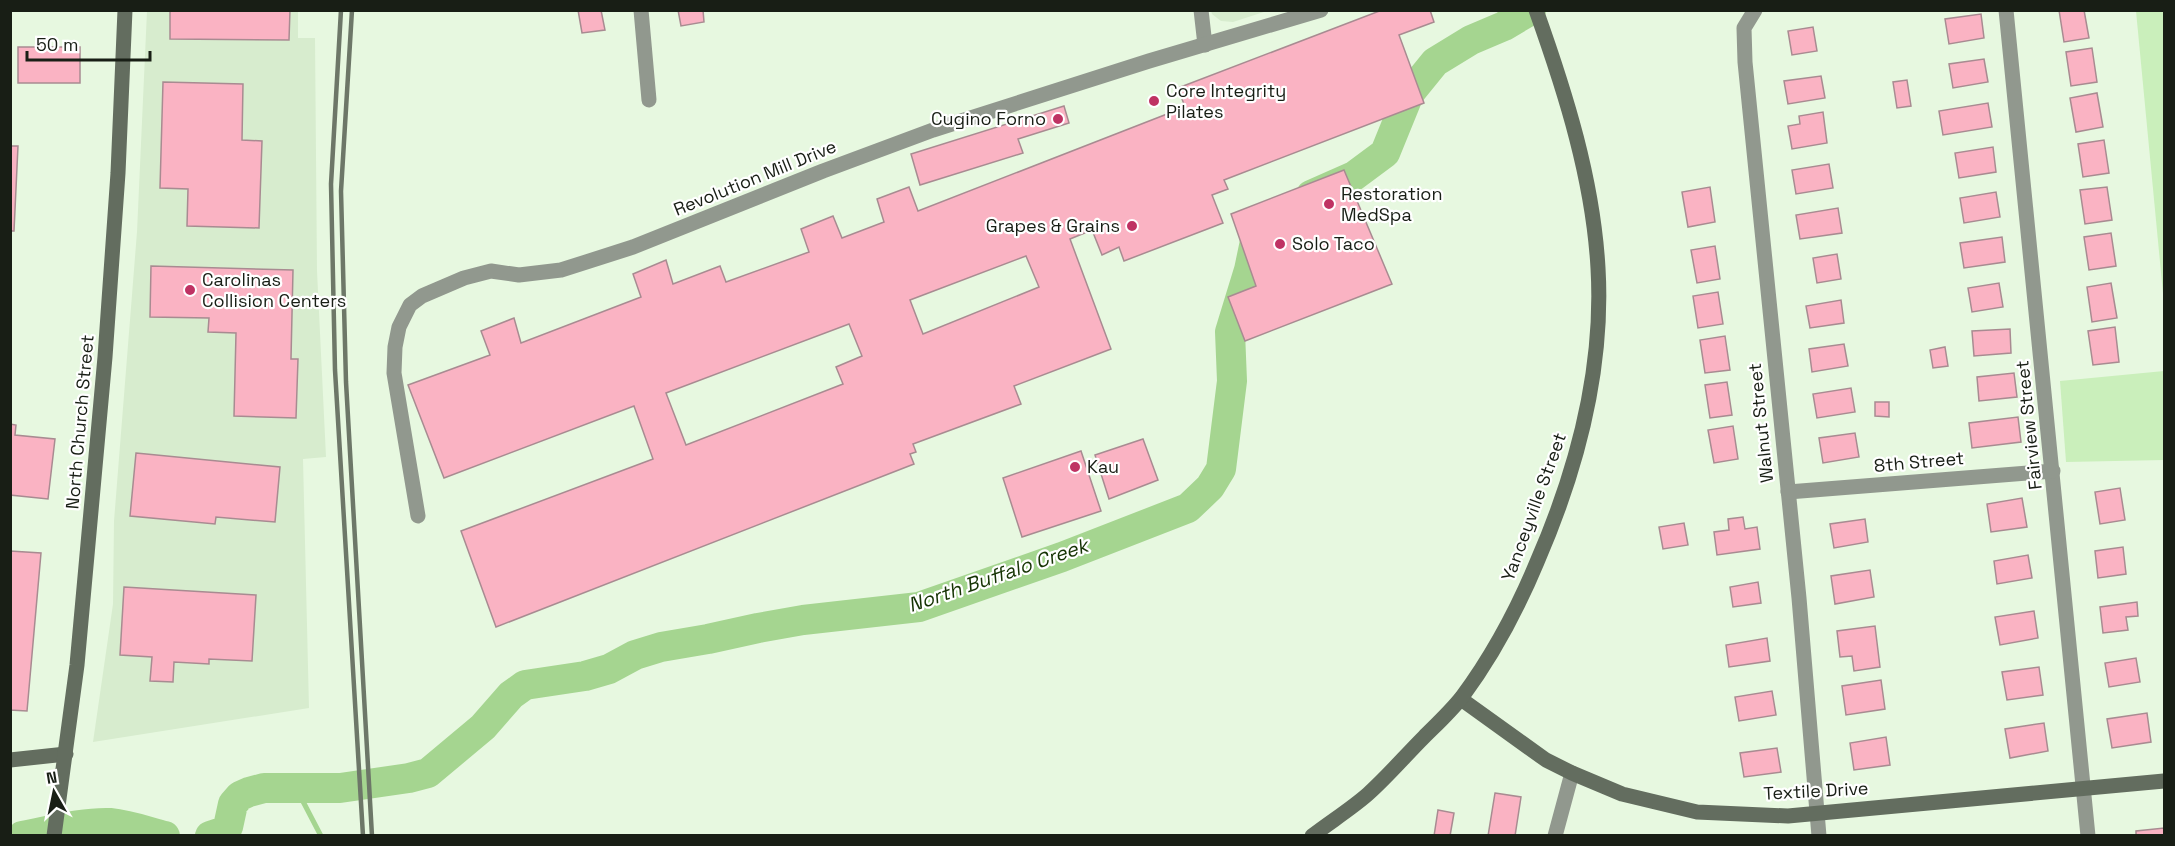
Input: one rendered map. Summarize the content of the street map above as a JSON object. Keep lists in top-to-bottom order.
{
  "streets": {
    "main road": ["North Church Street", "Yanceyville Street", "Textile Drive"],
    "street": [
      "Revolution Mill Drive",
      "Walnut Street",
      "Fairview Street",
      "8th Street"
    ]
  },
  "crossings": [
    ["Walnut Street", "8th Street"],
    ["Walnut Street", "Textile Drive"],
    ["Fairview Street", "8th Street"],
    ["Fairview Street", "Textile Drive"],
    ["Yanceyville Street", "Textile Drive"]
  ],
  "water": ["North Buffalo Creek"],
  "places": [
    "Core Integrity Pilates",
    "Cugino Forno",
    "Restoration MedSpa",
    "Grapes & Grains",
    "Solo Taco",
    "Carolinas Collision Centers",
    "Kau"
  ],
  "scale_bar": "50 m",
  "north": "top"
}
